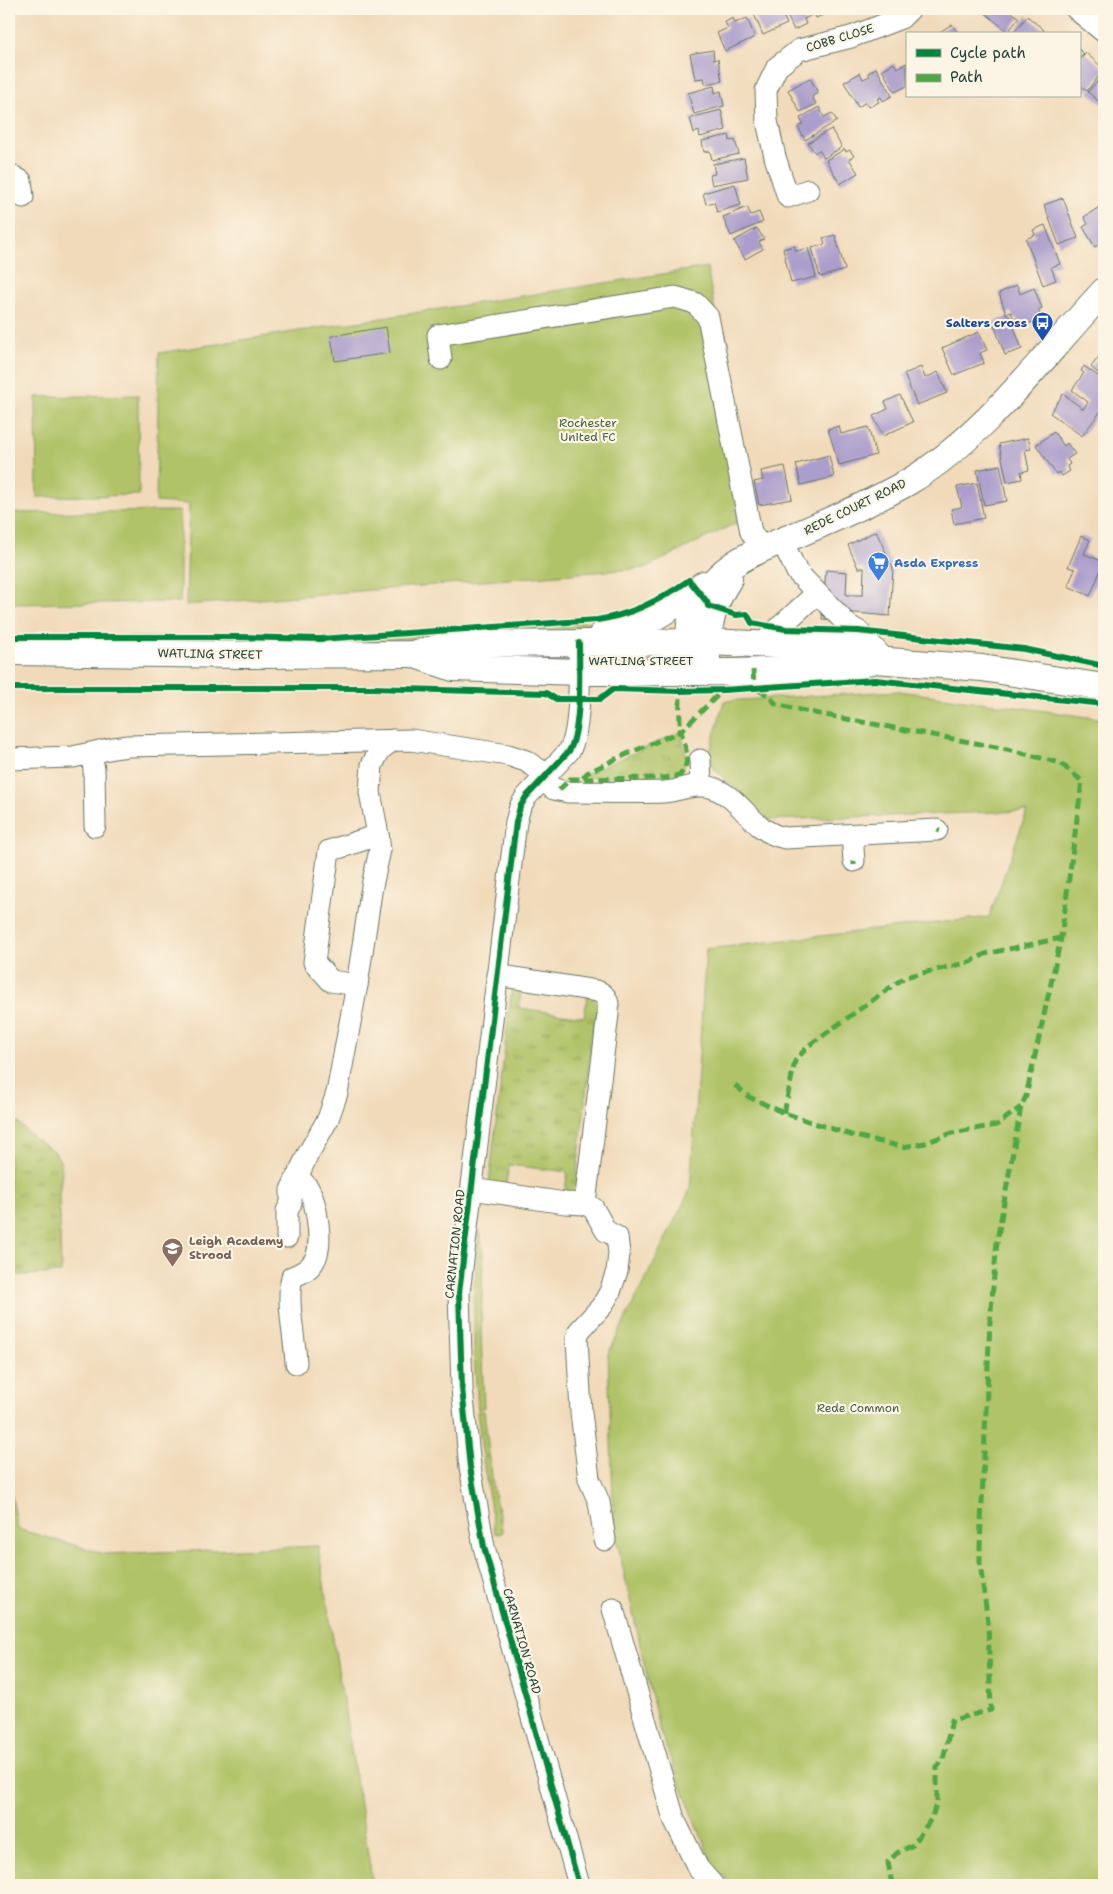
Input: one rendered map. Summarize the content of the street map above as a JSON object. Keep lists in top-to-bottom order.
{
  "streets": {
    "main road": ["REDE COURT ROAD", "WATLING STREET"],
    "street": ["COBB CLOSE", "CARNATION ROAD"]
  },
  "crossings": [
    ["REDE COURT ROAD", "WATLING STREET"],
    ["REDE COURT ROAD", "CARNATION ROAD"],
    ["WATLING STREET", "CARNATION ROAD"]
  ],
  "parks": ["Rochester United FC", "Rede Common"],
  "places": {
    "bus stop": ["Salters cross"],
    "supermarket": ["Asda Express"],
    "school or university": ["Leigh Academy Strood"]
  },
  "legend": ["Cycle path", "Path"]
}
